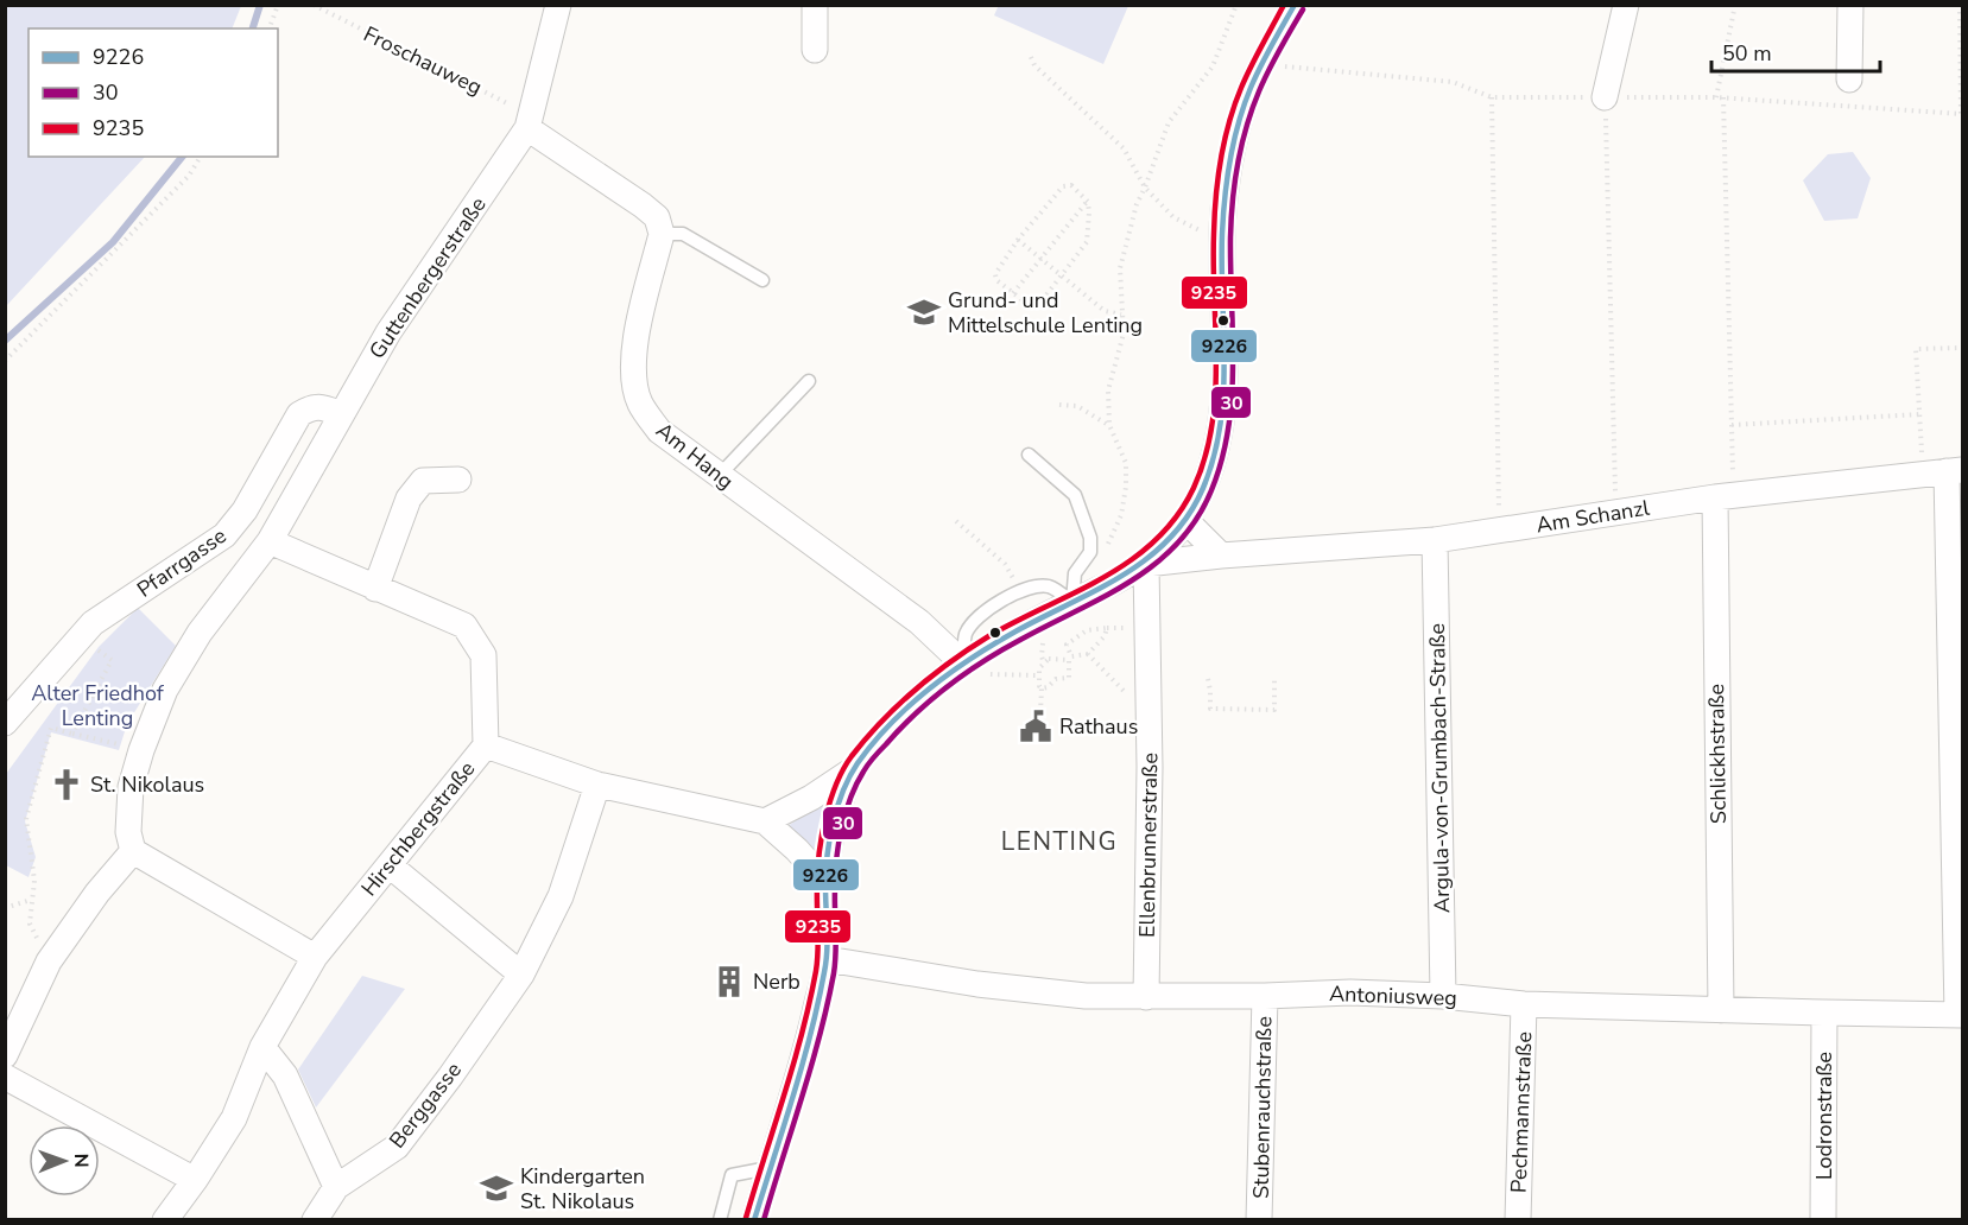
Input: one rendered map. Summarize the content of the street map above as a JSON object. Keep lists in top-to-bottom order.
{
  "streets": {
    "street": [
      "Guttenbergerstraße",
      "Am Hang",
      "Am Schanzl",
      "Pfarrgasse",
      "Schlickhstraße",
      "Argula-von-Grumbach-Straße",
      "Hirschbergstraße",
      "Ellenbrunnerstraße",
      "Antoniusweg",
      "Berggasse",
      "Stubenrauchstraße",
      "Pechmannstraße",
      "Lodronstraße"
    ],
    "path": ["Froschauweg"]
  },
  "crossings": [
    ["Froschauweg", "Guttenbergerstraße"],
    ["Guttenbergerstraße", "Pfarrgasse"],
    ["Am Schanzl", "Schlickhstraße"],
    ["Am Schanzl", "Argula-von-Grumbach-Straße"],
    ["Am Schanzl", "Ellenbrunnerstraße"],
    ["Schlickhstraße", "Antoniusweg"],
    ["Argula-von-Grumbach-Straße", "Antoniusweg"],
    ["Hirschbergstraße", "Berggasse"],
    ["Ellenbrunnerstraße", "Antoniusweg"],
    ["Antoniusweg", "Stubenrauchstraße"],
    ["Antoniusweg", "Pechmannstraße"],
    ["Antoniusweg", "Lodronstraße"]
  ],
  "districts": ["LENTING"],
  "parks": ["Alter Friedhof Lenting"],
  "places": {
    "school or university": ["Grund- und Mittelschule Lenting", "Kindergarten St. Nikolaus"],
    "public building": ["Rathaus"],
    "church": ["St. Nikolaus"],
    "building": ["Nerb"]
  },
  "lines": ["transit line 9226", "transit line 9235", "transit line 30"],
  "legend": ["9226", "30", "9235"],
  "scale_bar": "50 m",
  "north": "right"
}
